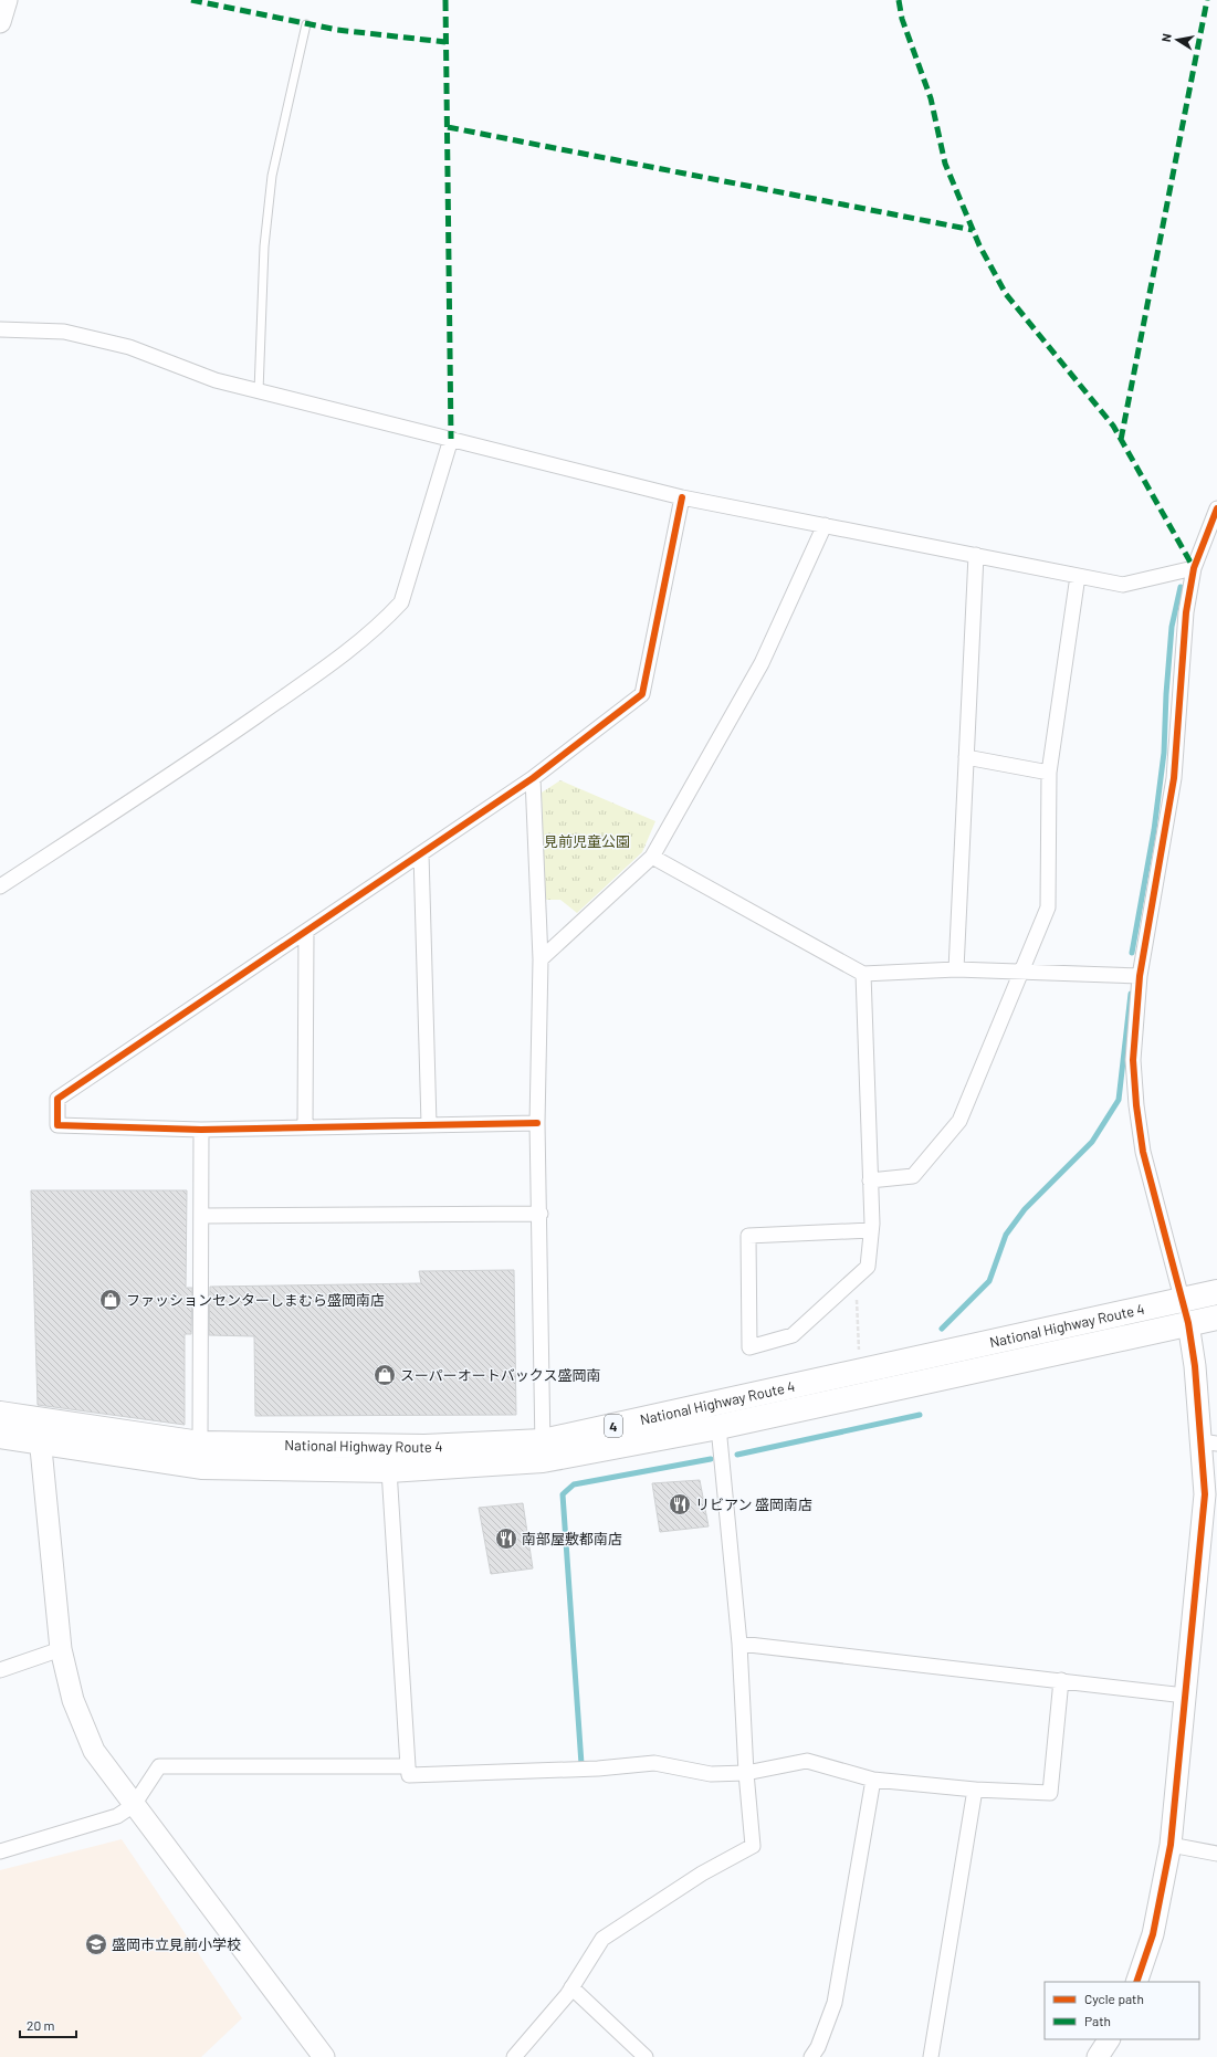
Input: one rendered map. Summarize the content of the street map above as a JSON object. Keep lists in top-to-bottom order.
{
  "streets": {
    "highway": ["National Highway Route 4", "4"]
  },
  "parks": ["見前児童公園"],
  "places": {
    "shop": ["ファッションセンターしまむら盛岡南店", "スーパーオートバックス盛岡南"],
    "restaurant": ["リビアン 盛岡南店", "南部屋敷都南店"],
    "school or university": ["盛岡市立見前小学校"]
  },
  "legend": ["Cycle path", "Path"],
  "scale_bar": "20 m",
  "north": "left"
}
